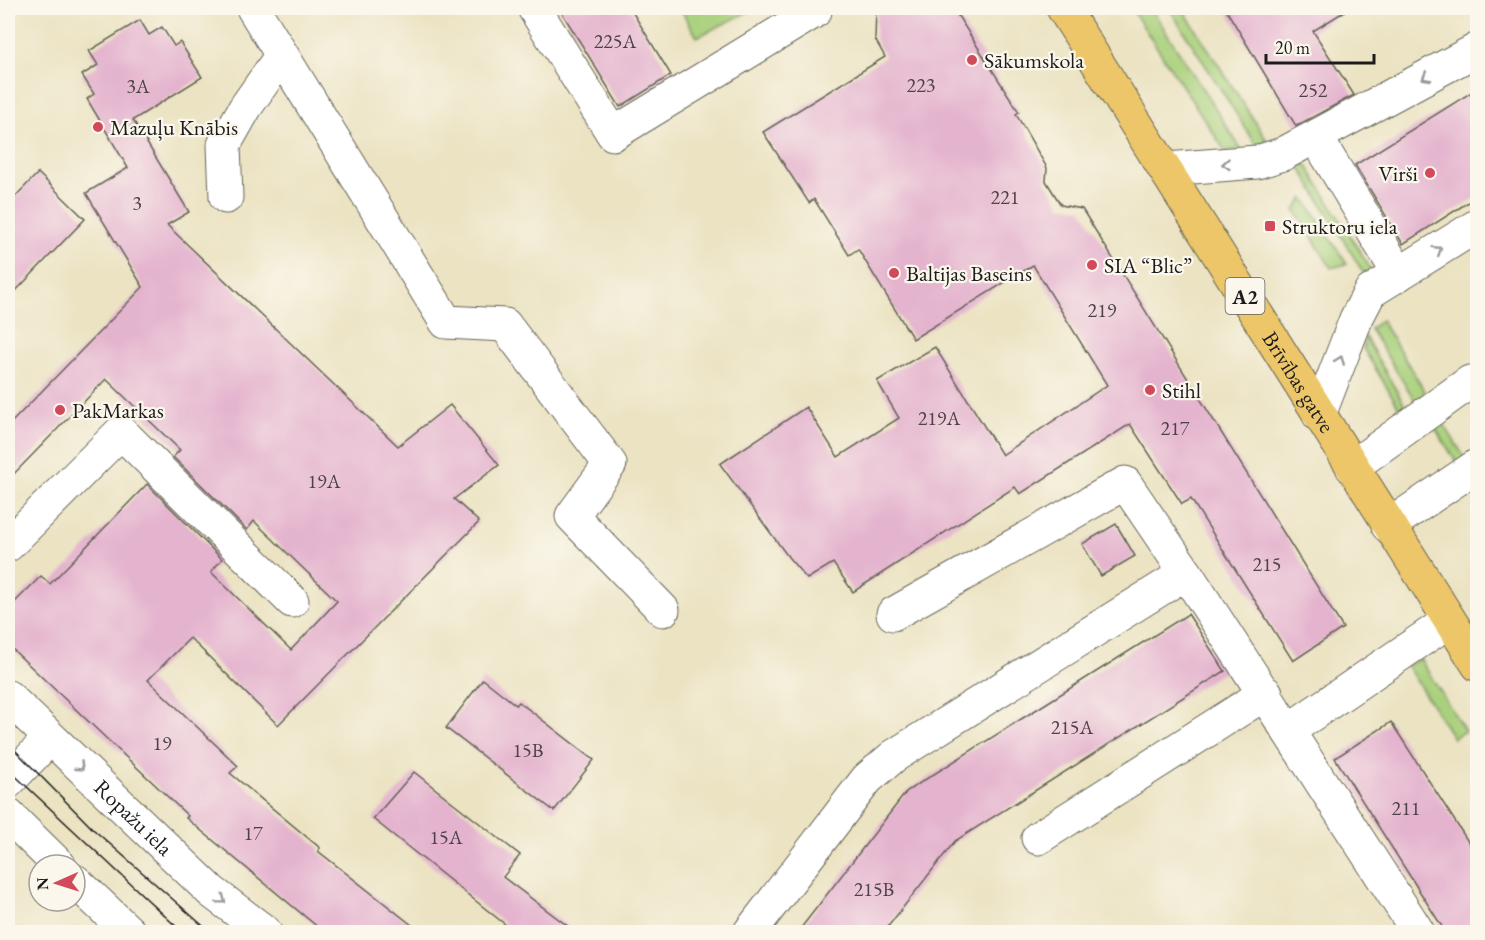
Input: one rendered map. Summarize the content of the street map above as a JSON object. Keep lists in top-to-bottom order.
{
  "streets": {
    "highway": ["A2", "Brīvības gatve"],
    "street": ["Ropažu iela"]
  },
  "places": {
    "other": [
      "Sākumskola",
      "Mazuļu Knābis",
      "Virši",
      "SIA “Blic”",
      "Baltijas Baseins",
      "Stihl",
      "PakMarkas"
    ],
    "transit": ["Struktoru iela"]
  },
  "house_numbers": [
    "225A",
    "223",
    "3A",
    "252",
    "221",
    "3",
    "219",
    "219A",
    "217",
    "19A",
    "215",
    "215A",
    "19",
    "15B",
    "211",
    "17",
    "15A",
    "215B"
  ],
  "scale_bar": "20 m",
  "north": "left"
}
